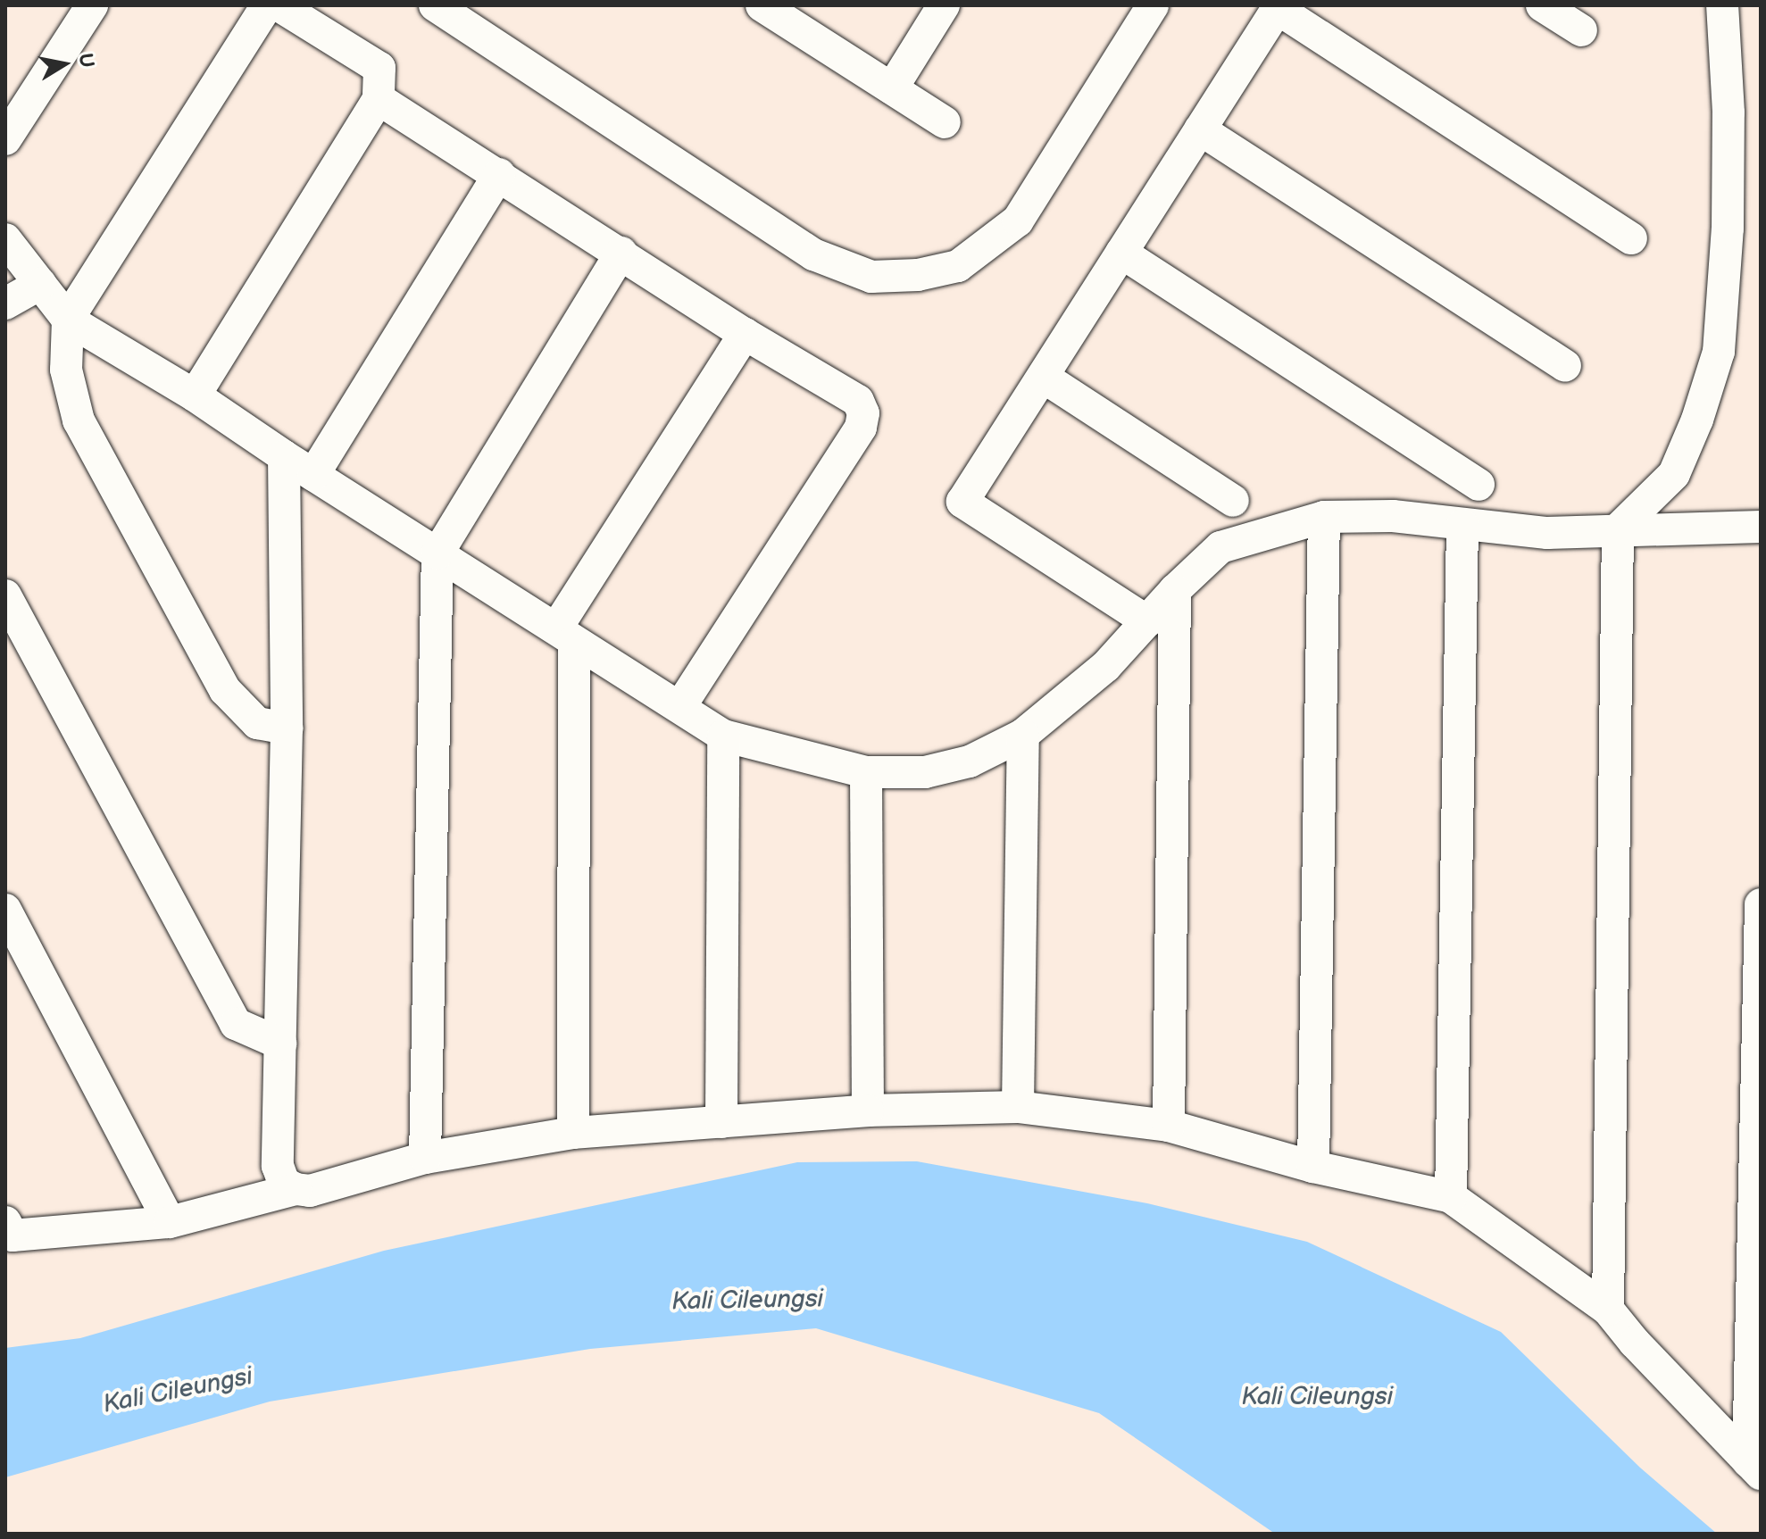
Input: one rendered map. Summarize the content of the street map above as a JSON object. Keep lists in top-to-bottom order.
{
  "water": ["Kali Cileungsi"],
  "north": "right"
}
